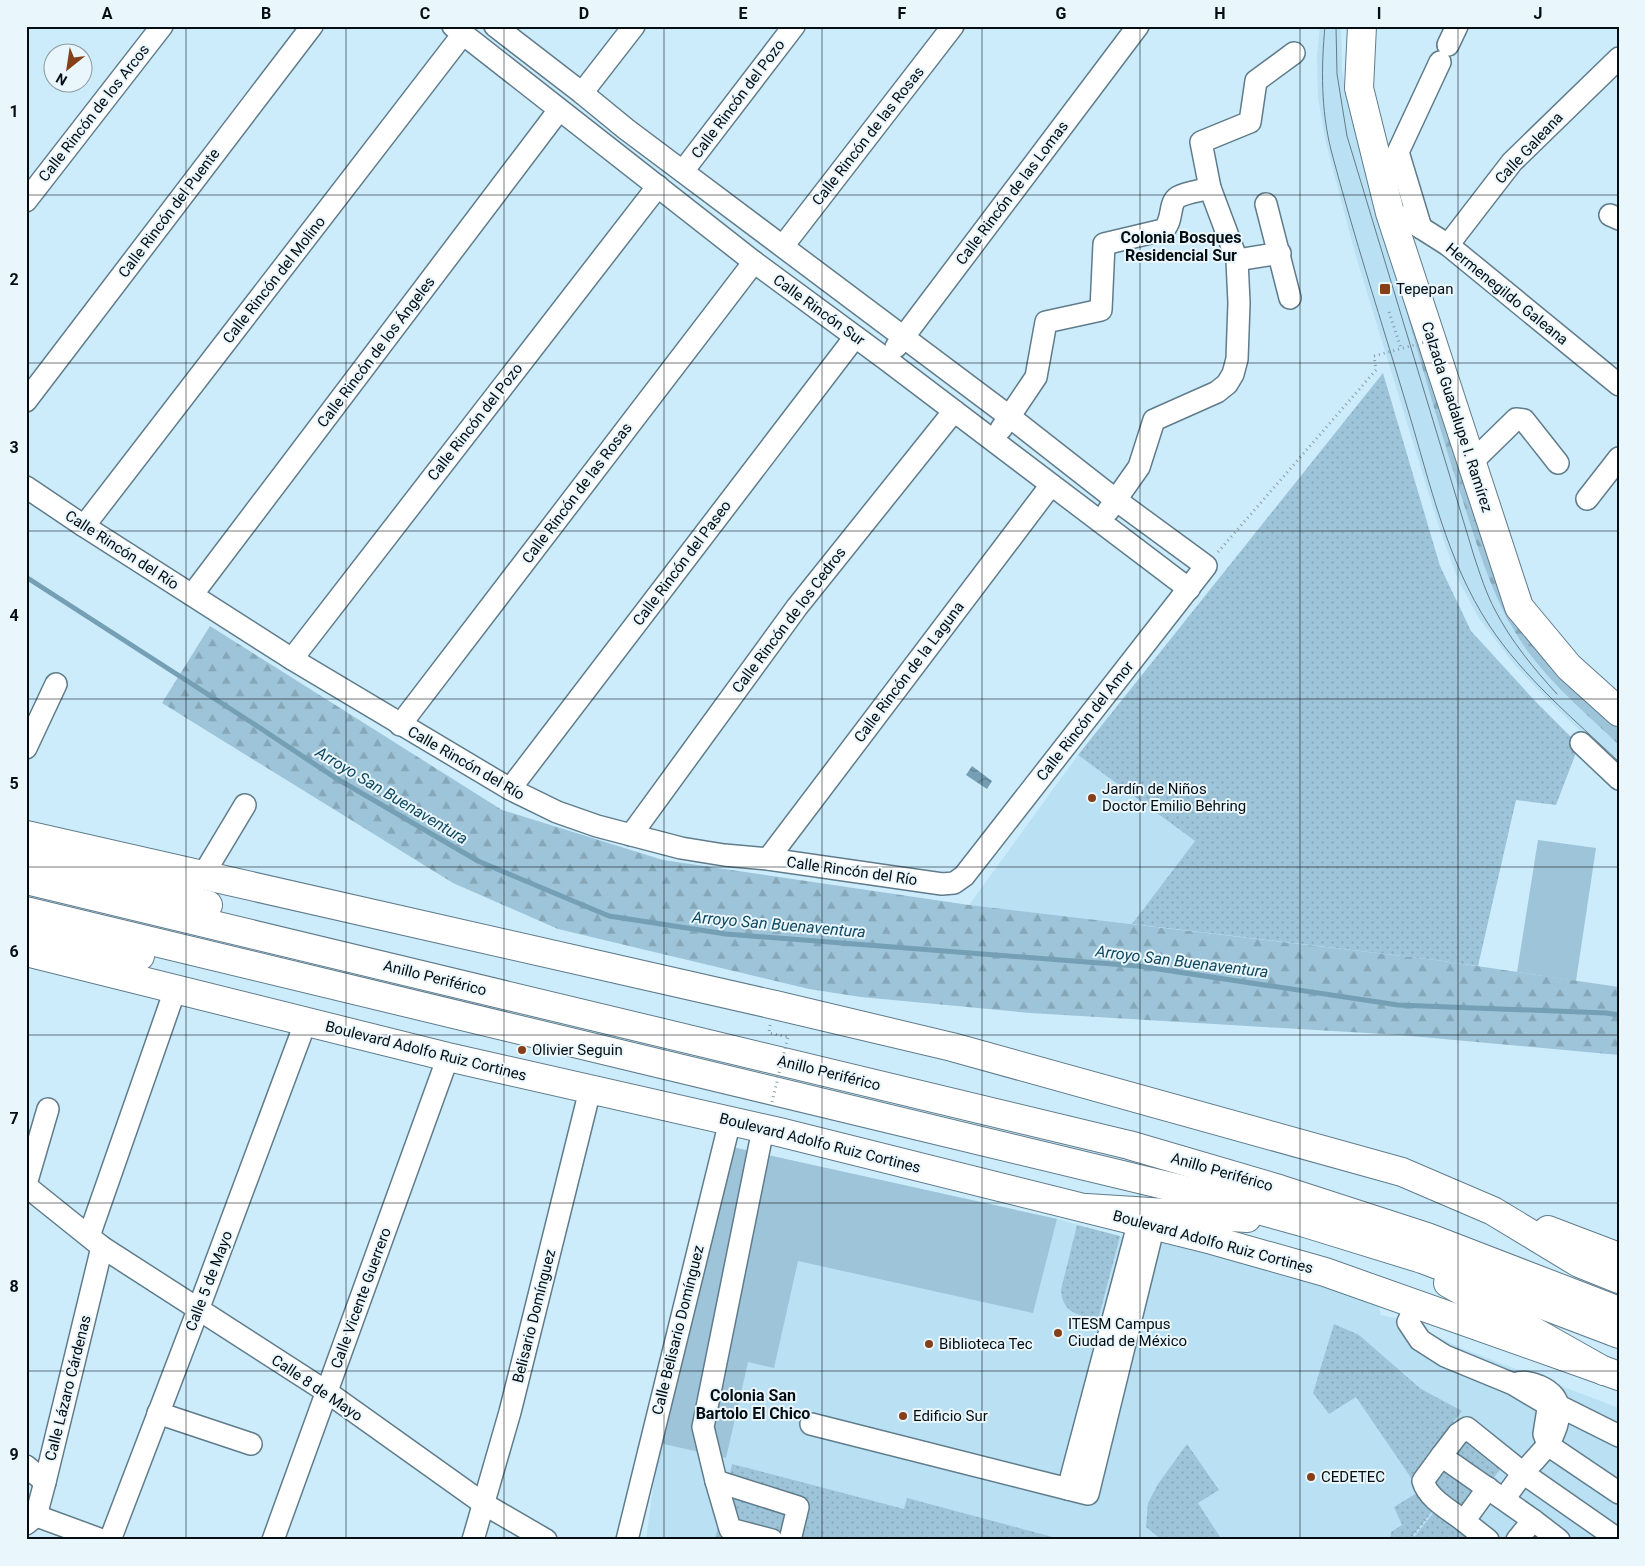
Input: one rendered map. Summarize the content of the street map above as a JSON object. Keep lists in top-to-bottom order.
{
  "streets": {
    "main road": ["Calzada Guadalupe I. Ramírez", "Anillo Periférico", "Boulevard Adolfo Ruiz Cortines"],
    "street": [
      "Calle Rincón del Pozo",
      "Calle Rincón de los Arcos",
      "Calle Rincón de las Rosas",
      "Calle Galeana",
      "Calle Rincón de las Lomas",
      "Calle Rincón del Puente",
      "Calle Rincón del Molino",
      "Hermenegildo Galeana",
      "Calle Rincón Sur",
      "Calle Rincón de los Ángeles",
      "Calle Rincón del Río",
      "Calle Rincón del Paseo",
      "Calle Rincón de los Cedros",
      "Calle Rincón de la Laguna",
      "Calle Rincón del Amor",
      "Calle 5 de Mayo",
      "Calle Vicente Guerrero",
      "Belisario Domínguez",
      "Calle Belisario Domínguez",
      "Calle Lázaro Cárdenas",
      "Calle 8 de Mayo"
    ]
  },
  "crossings": [
    ["Calle Rincón del Pozo", "Calle Rincón Sur"],
    ["Calle Rincón del Pozo", "Calle Rincón del Río"],
    ["Calle Rincón de las Rosas", "Calle Rincón Sur"],
    ["Calle Rincón de las Rosas", "Calle Rincón del Río"],
    ["Calle Galeana", "Hermenegildo Galeana"],
    ["Calle Rincón de las Lomas", "Calle Rincón Sur"],
    ["Calle Rincón del Molino", "Calle Rincón Sur"],
    ["Calle Rincón del Molino", "Calle Rincón del Río"],
    ["Hermenegildo Galeana", "Calzada Guadalupe I. Ramírez"],
    ["Calle Rincón Sur", "Calle Rincón de los Ángeles"],
    ["Calle Rincón Sur", "Calle Rincón del Paseo"],
    ["Calle Rincón Sur", "Calle Rincón de los Cedros"],
    ["Calle Rincón Sur", "Calle Rincón de la Laguna"],
    ["Calle Rincón Sur", "Calle Rincón del Amor"],
    ["Calle Rincón de los Ángeles", "Calle Rincón del Río"],
    ["Calle Rincón del Río", "Calle Rincón del Paseo"],
    ["Calle Rincón del Río", "Calle Rincón de los Cedros"],
    ["Calle Rincón del Río", "Calle Rincón de la Laguna"],
    ["Calle Rincón del Río", "Calle Rincón del Amor"],
    ["Boulevard Adolfo Ruiz Cortines", "Calle 5 de Mayo"],
    ["Boulevard Adolfo Ruiz Cortines", "Calle Vicente Guerrero"],
    ["Boulevard Adolfo Ruiz Cortines", "Belisario Domínguez"],
    ["Boulevard Adolfo Ruiz Cortines", "Calle Belisario Domínguez"],
    ["Boulevard Adolfo Ruiz Cortines", "Calle Lázaro Cárdenas"],
    ["Calle 5 de Mayo", "Calle 8 de Mayo"],
    ["Calle Vicente Guerrero", "Calle 8 de Mayo"],
    ["Belisario Domínguez", "Calle 8 de Mayo"],
    ["Calle Lázaro Cárdenas", "Calle 8 de Mayo"]
  ],
  "districts": ["Colonia Bosques Residencial Sur", "Colonia San Bartolo El Chico"],
  "water": ["Arroyo San Buenaventura"],
  "places": {
    "transit": ["Tepepan"],
    "other": [
      "Jardín de Niños Doctor Emilio Behring",
      "Olivier Seguin",
      "ITESM Campus Ciudad de México",
      "Biblioteca Tec",
      "Edificio Sur",
      "CEDETEC"
    ]
  },
  "north": "bottom left",
  "grid": {
    "columns": [
      "A",
      "B",
      "C",
      "D",
      "E",
      "F",
      "G",
      "H",
      "I",
      "J"
    ],
    "rows": [
      "1",
      "2",
      "3",
      "4",
      "5",
      "6",
      "7",
      "8",
      "9"
    ]
  }
}
